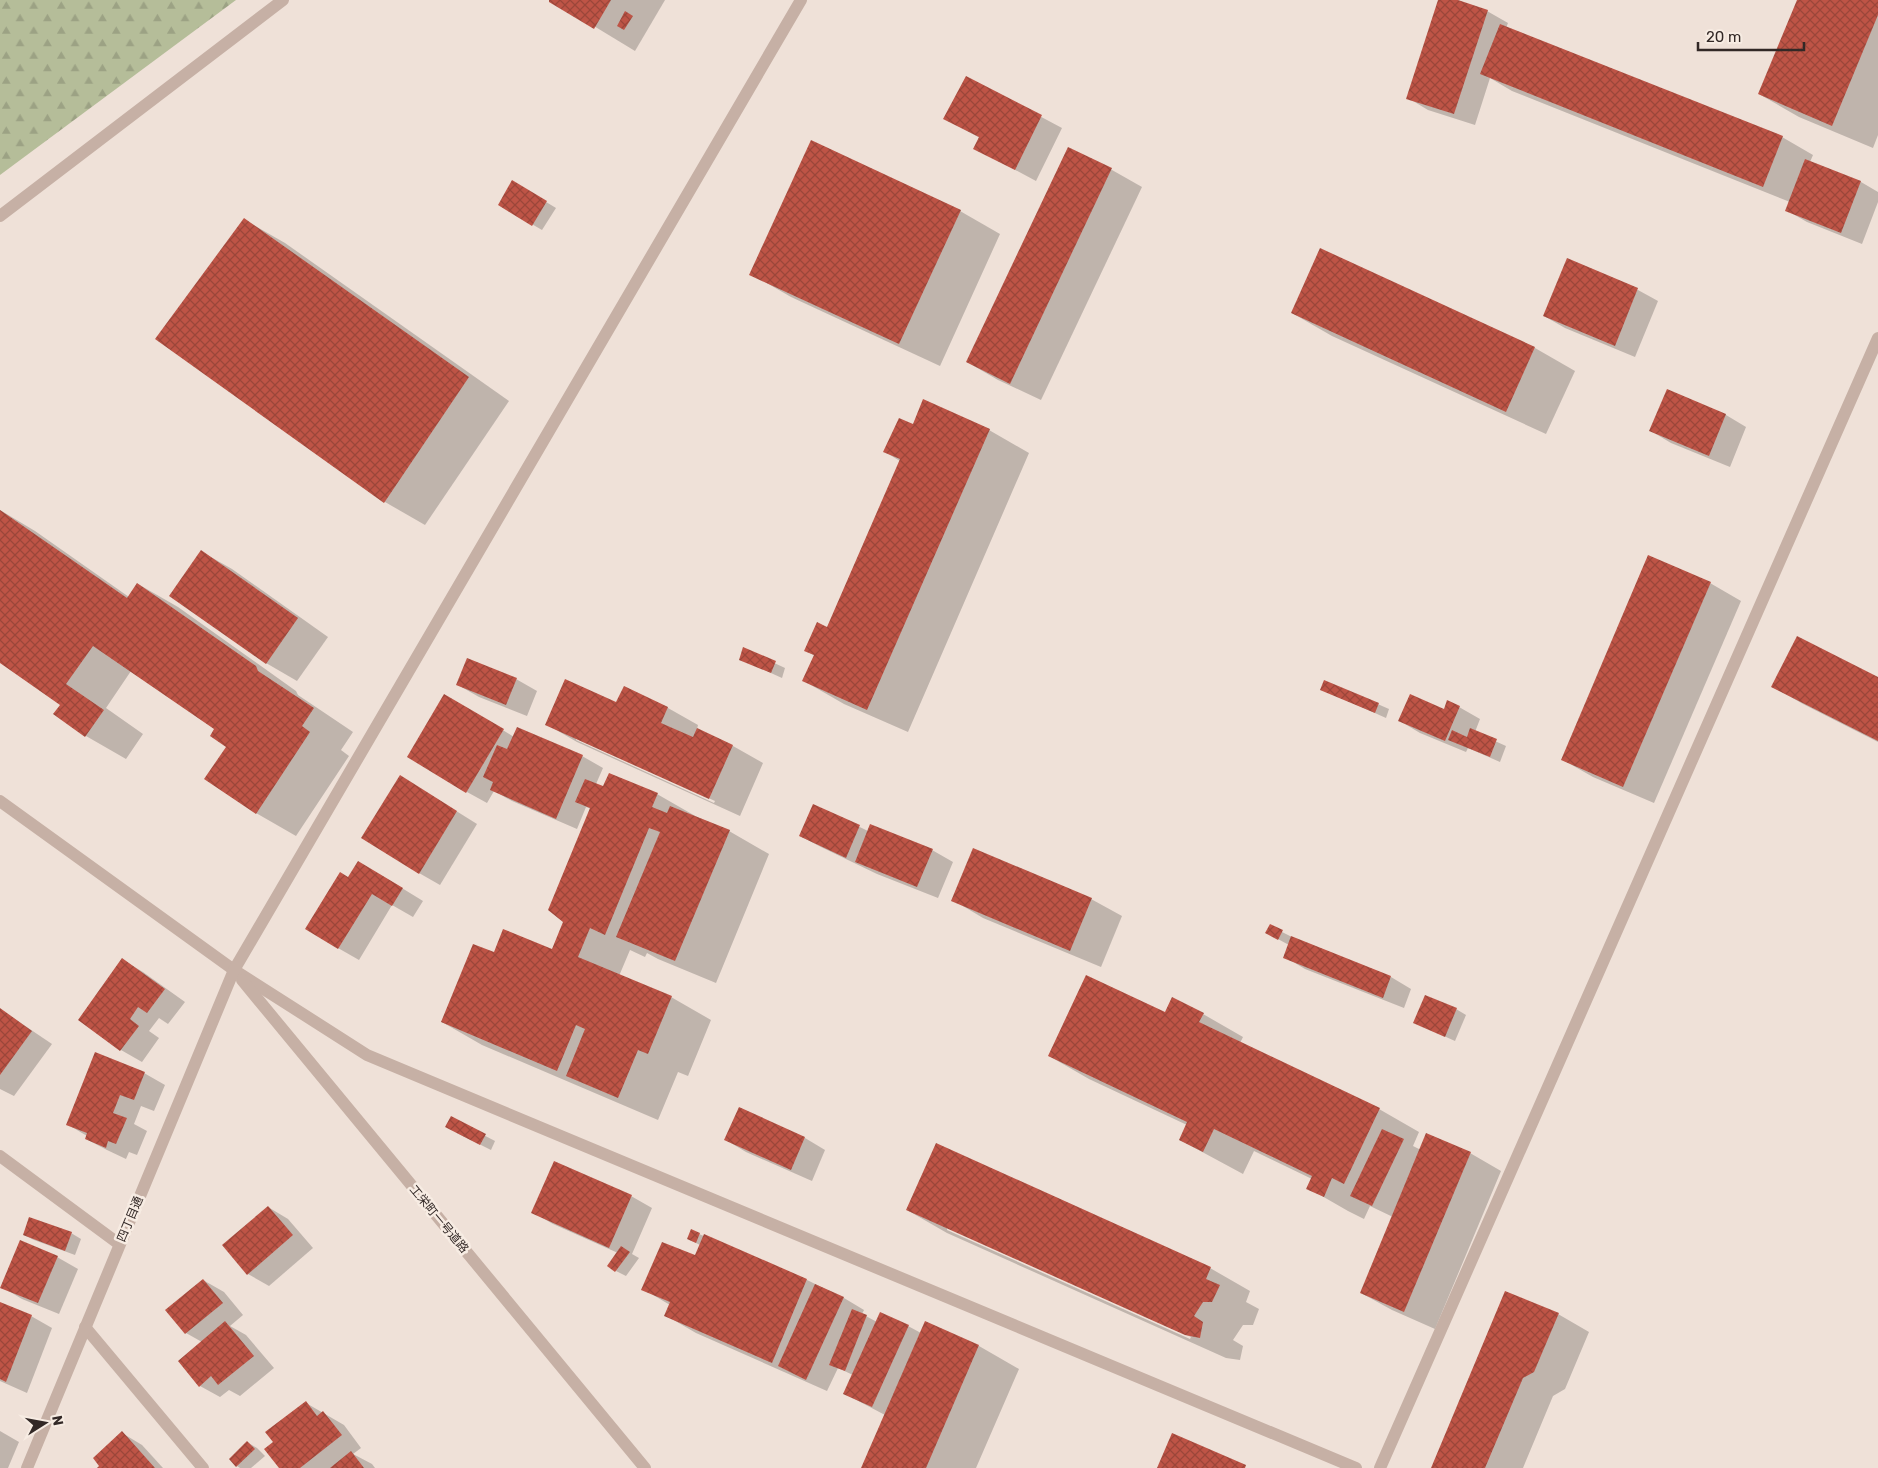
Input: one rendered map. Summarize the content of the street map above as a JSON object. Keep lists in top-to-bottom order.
{
  "streets": {
    "street": ["四丁目通", "工栄町一号道路"]
  },
  "crossings": [
    ["四丁目通", "工栄町一号道路"]
  ],
  "scale_bar": "20 m",
  "north": "right"
}
